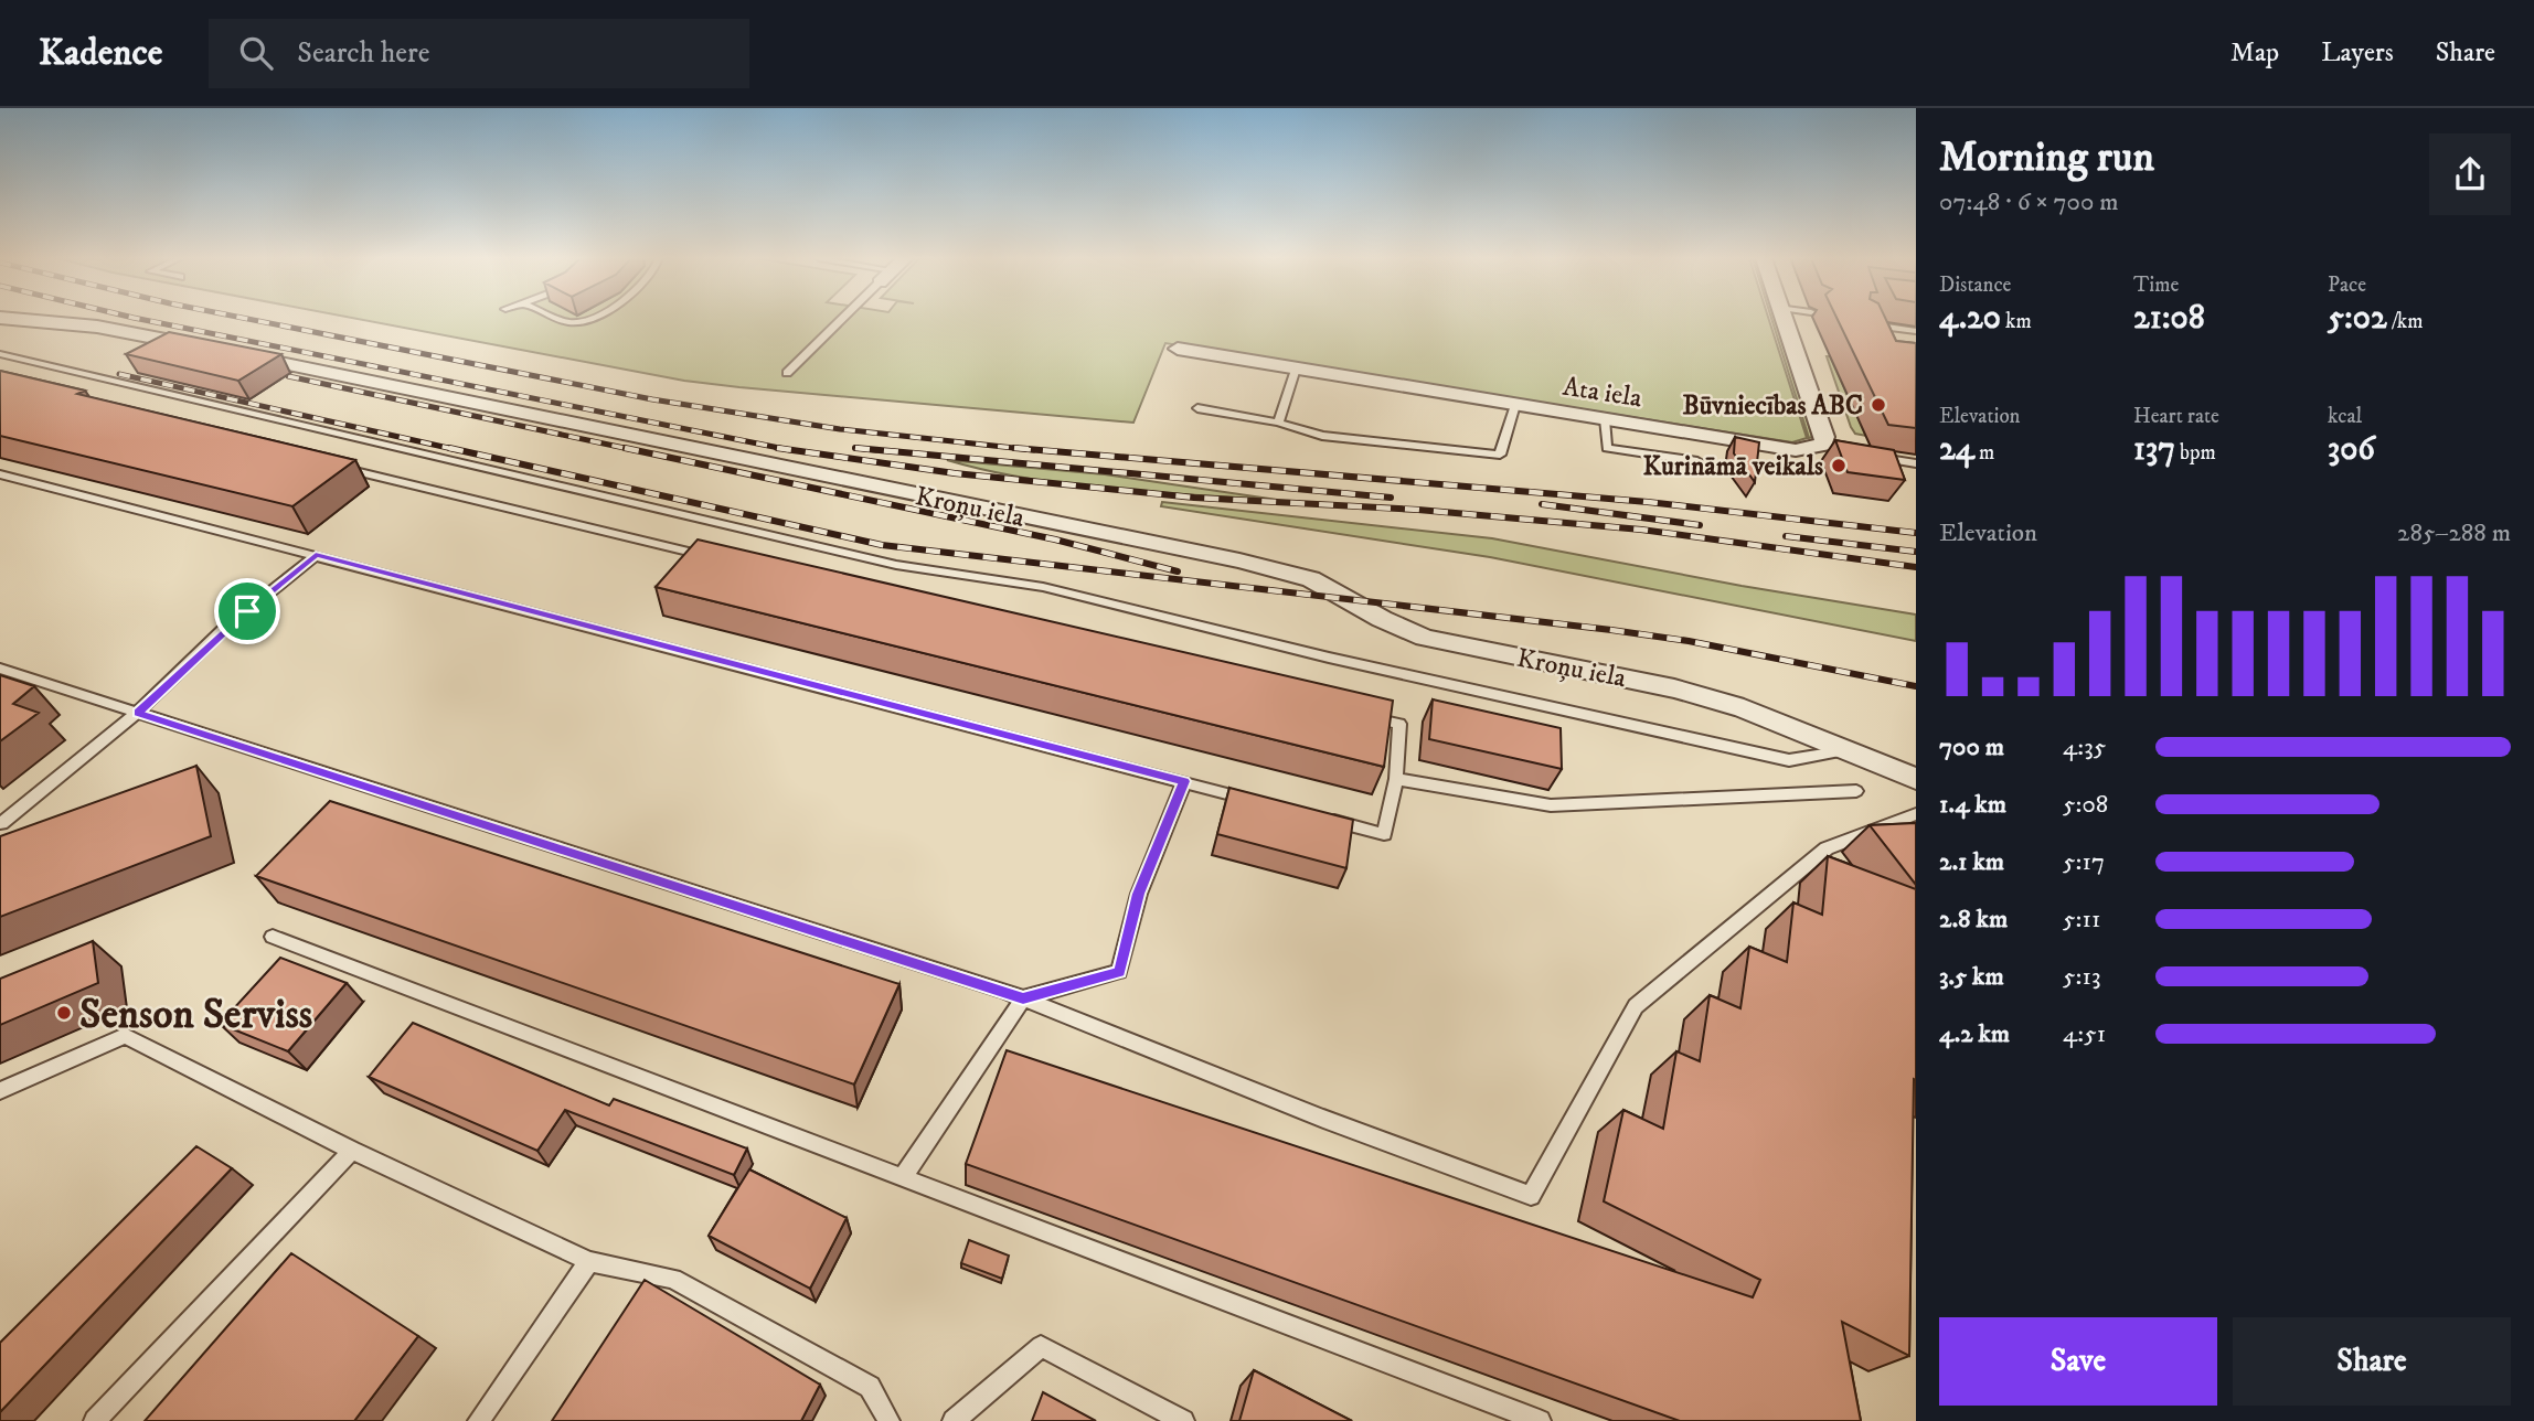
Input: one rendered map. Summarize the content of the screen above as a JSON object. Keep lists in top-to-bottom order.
{
  "streets": {
    "street": ["Ata iela", "Kroņu iela"]
  },
  "places": ["Būvniecības ABC", "Kurināmā veikals", "Senson Serviss"],
  "page": {
    "header": "Kadence",
    "search": "Search here",
    "nav": ["Map", "Layers", "Share"],
    "heading": ["Morning run", "07:48 · 6 × 700 m"],
    "stats": [
      ["Distance", "4.20 km"],
      ["Time", "21:08"],
      ["Pace", "5:02 /km"],
      ["Elevation", "24 m"],
      ["Heart rate", "137 bpm"],
      ["kcal", "306"]
    ],
    "chart": ["Elevation", "285–288 m"],
    "list": [
      {
        "name": "700 m",
        "note": "4:35"
      },
      {
        "name": "1.4 km",
        "note": "5:08"
      },
      {
        "name": "2.1 km",
        "note": "5:17"
      },
      {
        "name": "2.8 km",
        "note": "5:11"
      },
      {
        "name": "3.5 km",
        "note": "5:13"
      },
      {
        "name": "4.2 km",
        "note": "4:51"
      }
    ],
    "buttons": ["Save", "Share"]
  }
}
